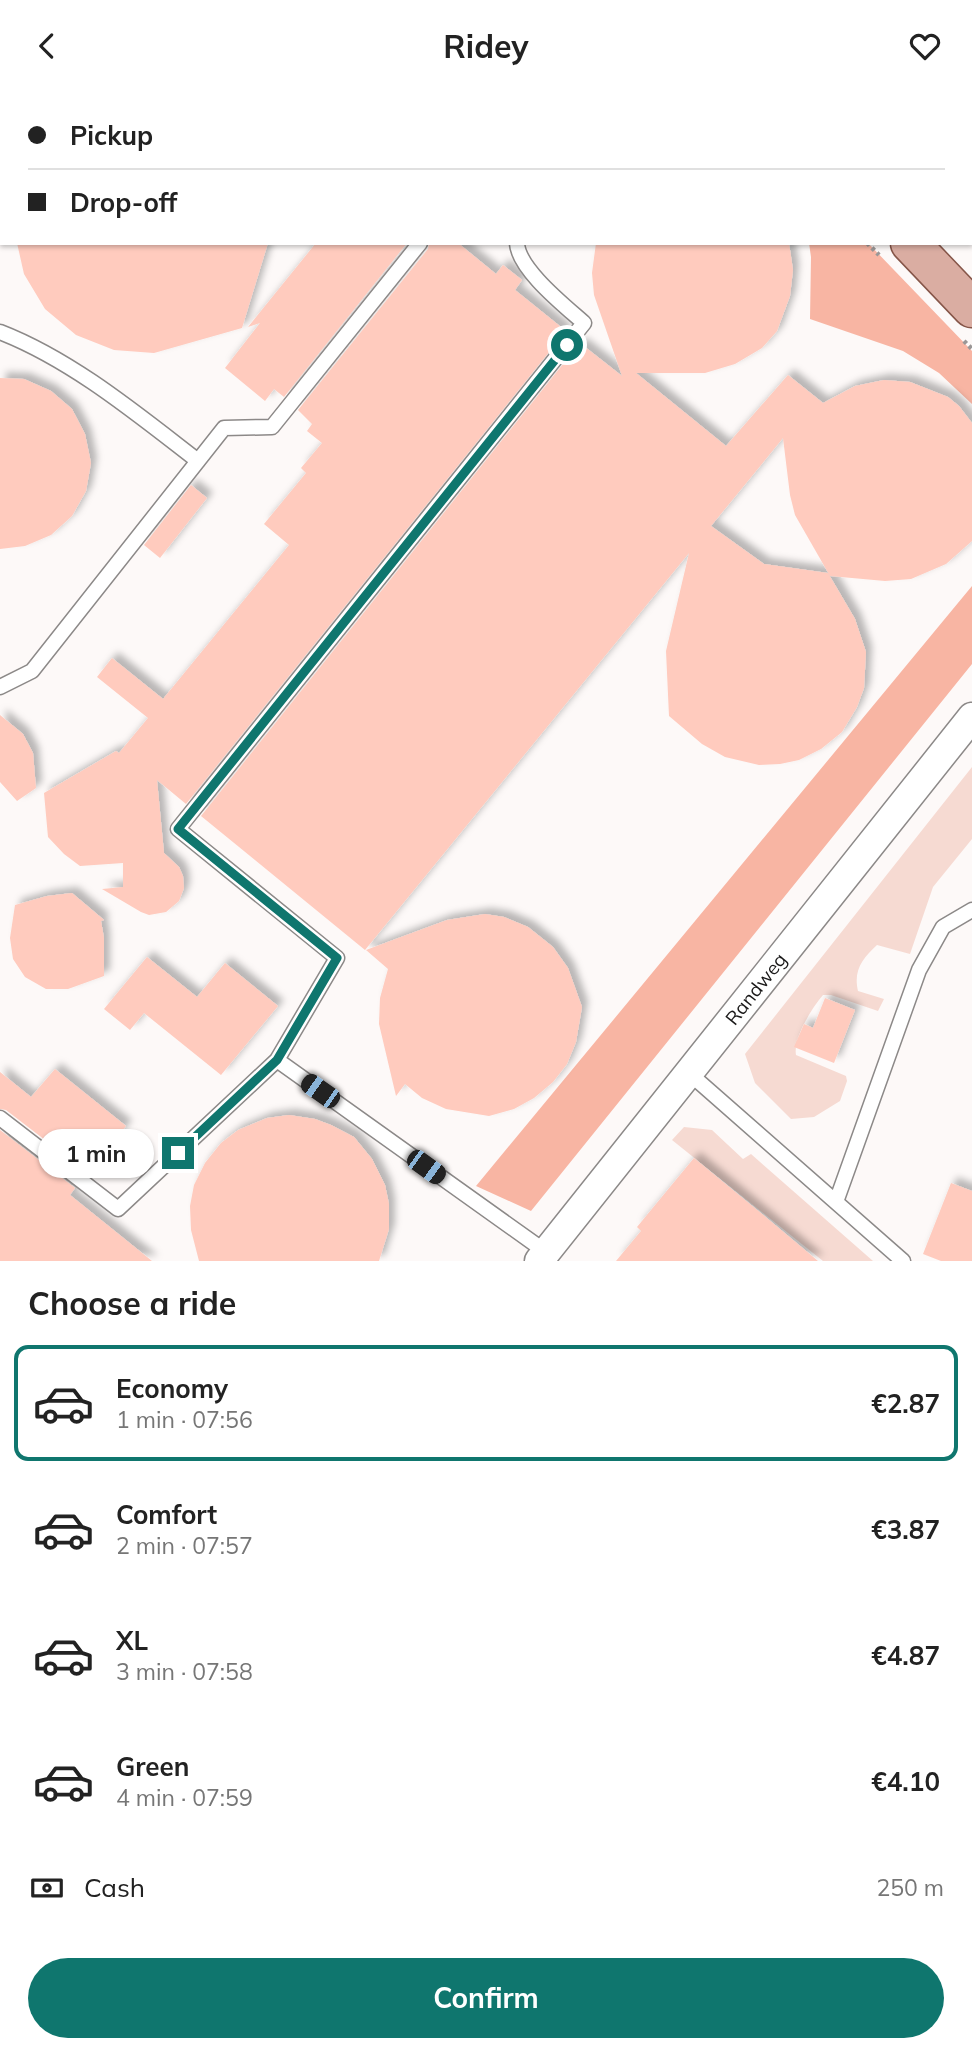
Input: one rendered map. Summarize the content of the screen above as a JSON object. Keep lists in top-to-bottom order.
{
  "streets": {
    "street": ["Randweg"]
  },
  "page": {
    "header": "Ridey",
    "banner": ["Pickup", "Drop-off"],
    "bubble": "1 min",
    "heading": "Choose a ride",
    "list": [
      {
        "name": "Economy",
        "note": "1 min · 07:56",
        "value": "€2.87"
      },
      {
        "name": "Comfort",
        "note": "2 min · 07:57",
        "value": "€3.87"
      },
      {
        "name": "XL",
        "note": "3 min · 07:58",
        "value": "€4.87"
      },
      {
        "name": "Green",
        "note": "4 min · 07:59",
        "value": "€4.10"
      }
    ],
    "pay": ["Cash", "250 m"],
    "buttons": "Confirm"
  }
}
